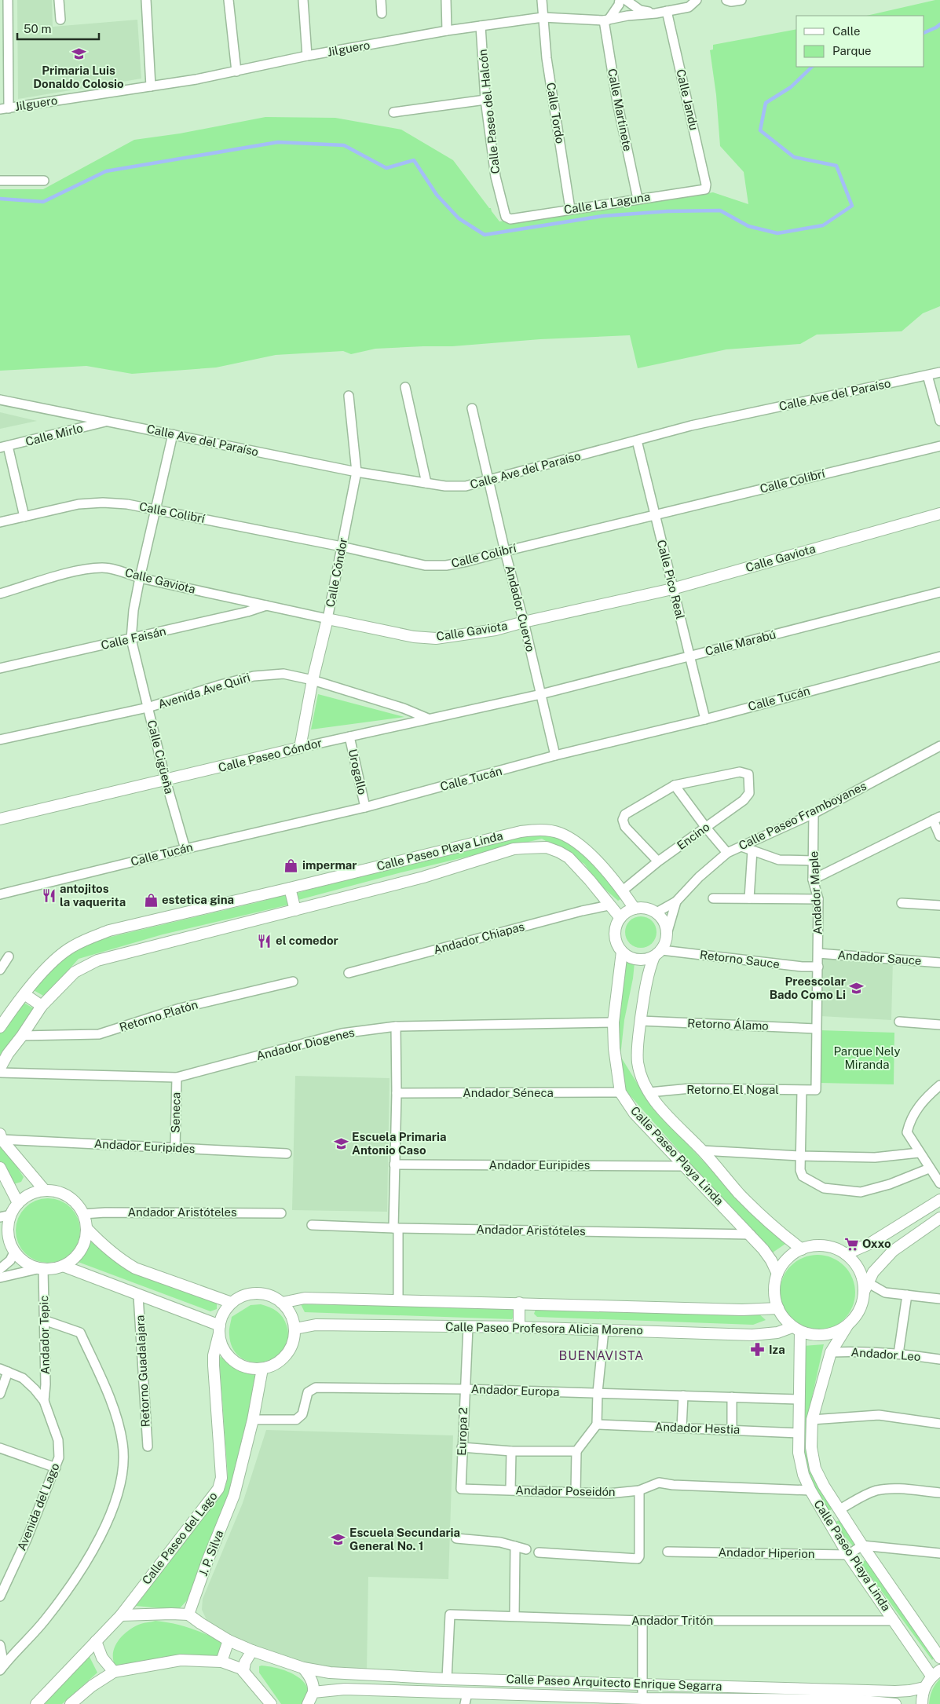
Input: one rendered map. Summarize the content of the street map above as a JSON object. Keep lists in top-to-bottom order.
{
  "streets": {
    "street": [
      "Jilguero",
      "Calle Jandu",
      "Calle Martinete",
      "Calle Paseo del Halcón",
      "Calle Tordo",
      "Calle La Laguna",
      "Calle Ave del Paraíso",
      "Calle Mirlo",
      "Calle Colibrí",
      "Calle Gaviota",
      "Calle Cóndor",
      "Calle Pico Real",
      "Andador Cuervo",
      "Calle Faisán",
      "Calle Marabú",
      "Avenida Ave Quiri",
      "Calle Tucán",
      "Calle Paseo Cóndor",
      "Calle Cigüeña",
      "Urogallo",
      "Calle Paseo Framboyanes",
      "Encino",
      "Calle Paseo Playa Linda",
      "Andador Maple",
      "Andador Chiapas",
      "Andador Sauce",
      "Retorno Sauce",
      "Retorno Platón",
      "Retorno Álamo",
      "Andador Diogenes",
      "Retorno El Nogal",
      "Andador Séneca",
      "Seneca",
      "Andador Euripides",
      "Andador Aristóteles",
      "Calle Paseo Profesora Alicia Moreno",
      "Andador Tepic",
      "Andador Leo",
      "Retorno Guadalajara",
      "Andador Europa",
      "Andador Hestia",
      "Europa 2",
      "Andador Poseidón",
      "Avenida del Lago",
      "Calle Paseo del Lago",
      "J. P. Silva",
      "Andador Hiperion",
      "Andador Tritón",
      "Calle Paseo Arquitecto Enrique Segarra"
    ]
  },
  "crossings": [
    ["Jilguero", "Calle Jandu"],
    ["Jilguero", "Calle Martinete"],
    ["Jilguero", "Calle Paseo del Halcón"],
    ["Jilguero", "Calle Tordo"],
    ["Calle Jandu", "Calle La Laguna"],
    ["Calle Martinete", "Calle La Laguna"],
    ["Calle Paseo del Halcón", "Calle La Laguna"],
    ["Calle Tordo", "Calle La Laguna"],
    ["Calle Ave del Paraíso", "Calle Mirlo"],
    ["Calle Ave del Paraíso", "Calle Cóndor"],
    ["Calle Ave del Paraíso", "Calle Pico Real"],
    ["Calle Ave del Paraíso", "Andador Cuervo"],
    ["Calle Ave del Paraíso", "Calle Cigüeña"],
    ["Calle Colibrí", "Calle Cóndor"],
    ["Calle Colibrí", "Calle Pico Real"],
    ["Calle Colibrí", "Andador Cuervo"],
    ["Calle Colibrí", "Calle Cigüeña"],
    ["Calle Gaviota", "Calle Cóndor"],
    ["Calle Gaviota", "Calle Pico Real"],
    ["Calle Gaviota", "Andador Cuervo"],
    ["Calle Gaviota", "Calle Faisán"],
    ["Calle Gaviota", "Calle Cigüeña"],
    ["Calle Cóndor", "Avenida Ave Quiri"],
    ["Calle Cóndor", "Calle Paseo Cóndor"],
    ["Calle Pico Real", "Calle Marabú"],
    ["Calle Pico Real", "Calle Tucán"],
    ["Andador Cuervo", "Calle Marabú"],
    ["Andador Cuervo", "Calle Tucán"],
    ["Andador Cuervo", "Calle Paseo Cóndor"],
    ["Calle Faisán", "Calle Cigüeña"],
    ["Calle Marabú", "Calle Paseo Cóndor"],
    ["Avenida Ave Quiri", "Calle Paseo Cóndor"],
    ["Avenida Ave Quiri", "Calle Cigüeña"],
    ["Calle Tucán", "Calle Cigüeña"],
    ["Calle Tucán", "Urogallo"],
    ["Calle Paseo Cóndor", "Calle Cigüeña"],
    ["Calle Paseo Cóndor", "Urogallo"],
    ["Calle Paseo Framboyanes", "Calle Paseo Playa Linda"],
    ["Calle Paseo Framboyanes", "Andador Maple"],
    ["Calle Paseo Framboyanes", "Retorno Sauce"],
    ["Encino", "Calle Paseo Playa Linda"],
    ["Calle Paseo Playa Linda", "Andador Chiapas"],
    ["Calle Paseo Playa Linda", "Retorno Sauce"],
    ["Calle Paseo Playa Linda", "Retorno Platón"],
    ["Calle Paseo Playa Linda", "Retorno Álamo"],
    ["Calle Paseo Playa Linda", "Andador Diogenes"],
    ["Calle Paseo Playa Linda", "Retorno El Nogal"],
    ["Calle Paseo Playa Linda", "Andador Séneca"],
    ["Calle Paseo Playa Linda", "Andador Euripides"],
    ["Calle Paseo Playa Linda", "Andador Aristóteles"],
    ["Calle Paseo Playa Linda", "Calle Paseo Profesora Alicia Moreno"],
    ["Calle Paseo Playa Linda", "Andador Leo"],
    ["Calle Paseo Playa Linda", "Andador Europa"],
    ["Calle Paseo Playa Linda", "Andador Hestia"],
    ["Calle Paseo Playa Linda", "Andador Poseidón"],
    ["Calle Paseo Playa Linda", "Andador Hiperion"],
    ["Calle Paseo Playa Linda", "Andador Tritón"],
    ["Andador Maple", "Andador Sauce"],
    ["Andador Maple", "Retorno Sauce"],
    ["Andador Maple", "Retorno Álamo"],
    ["Andador Maple", "Retorno El Nogal"],
    ["Andador Diogenes", "Seneca"],
    ["Seneca", "Andador Euripides"],
    ["Andador Aristóteles", "Andador Tepic"],
    ["Calle Paseo Profesora Alicia Moreno", "Europa 2"],
    ["Calle Paseo Profesora Alicia Moreno", "Calle Paseo del Lago"],
    ["Calle Paseo Profesora Alicia Moreno", "J. P. Silva"],
    ["Andador Tepic", "Avenida del Lago"],
    ["Andador Europa", "Europa 2"],
    ["Andador Europa", "J. P. Silva"],
    ["Europa 2", "Andador Poseidón"],
    ["Calle Paseo del Lago", "J. P. Silva"],
    ["Andador Tritón", "Calle Paseo Arquitecto Enrique Segarra"]
  ],
  "districts": ["BUENAVISTA"],
  "parks": ["Parque Nely Miranda"],
  "places": {
    "school or university": [
      "Primaria Luis Donaldo Colosio",
      "Preescolar Bado Como Li",
      "Escuela Primaria Antonio Caso",
      "Escuela Secundaria General No. 1"
    ],
    "shop": ["impermar", "estetica gina"],
    "restaurant": ["antojitos la vaquerita", "el comedor"],
    "supermarket": ["Oxxo"],
    "pharmacy": ["Iza"]
  },
  "legend": ["Calle", "Parque"],
  "scale_bar": "50 m"
}
